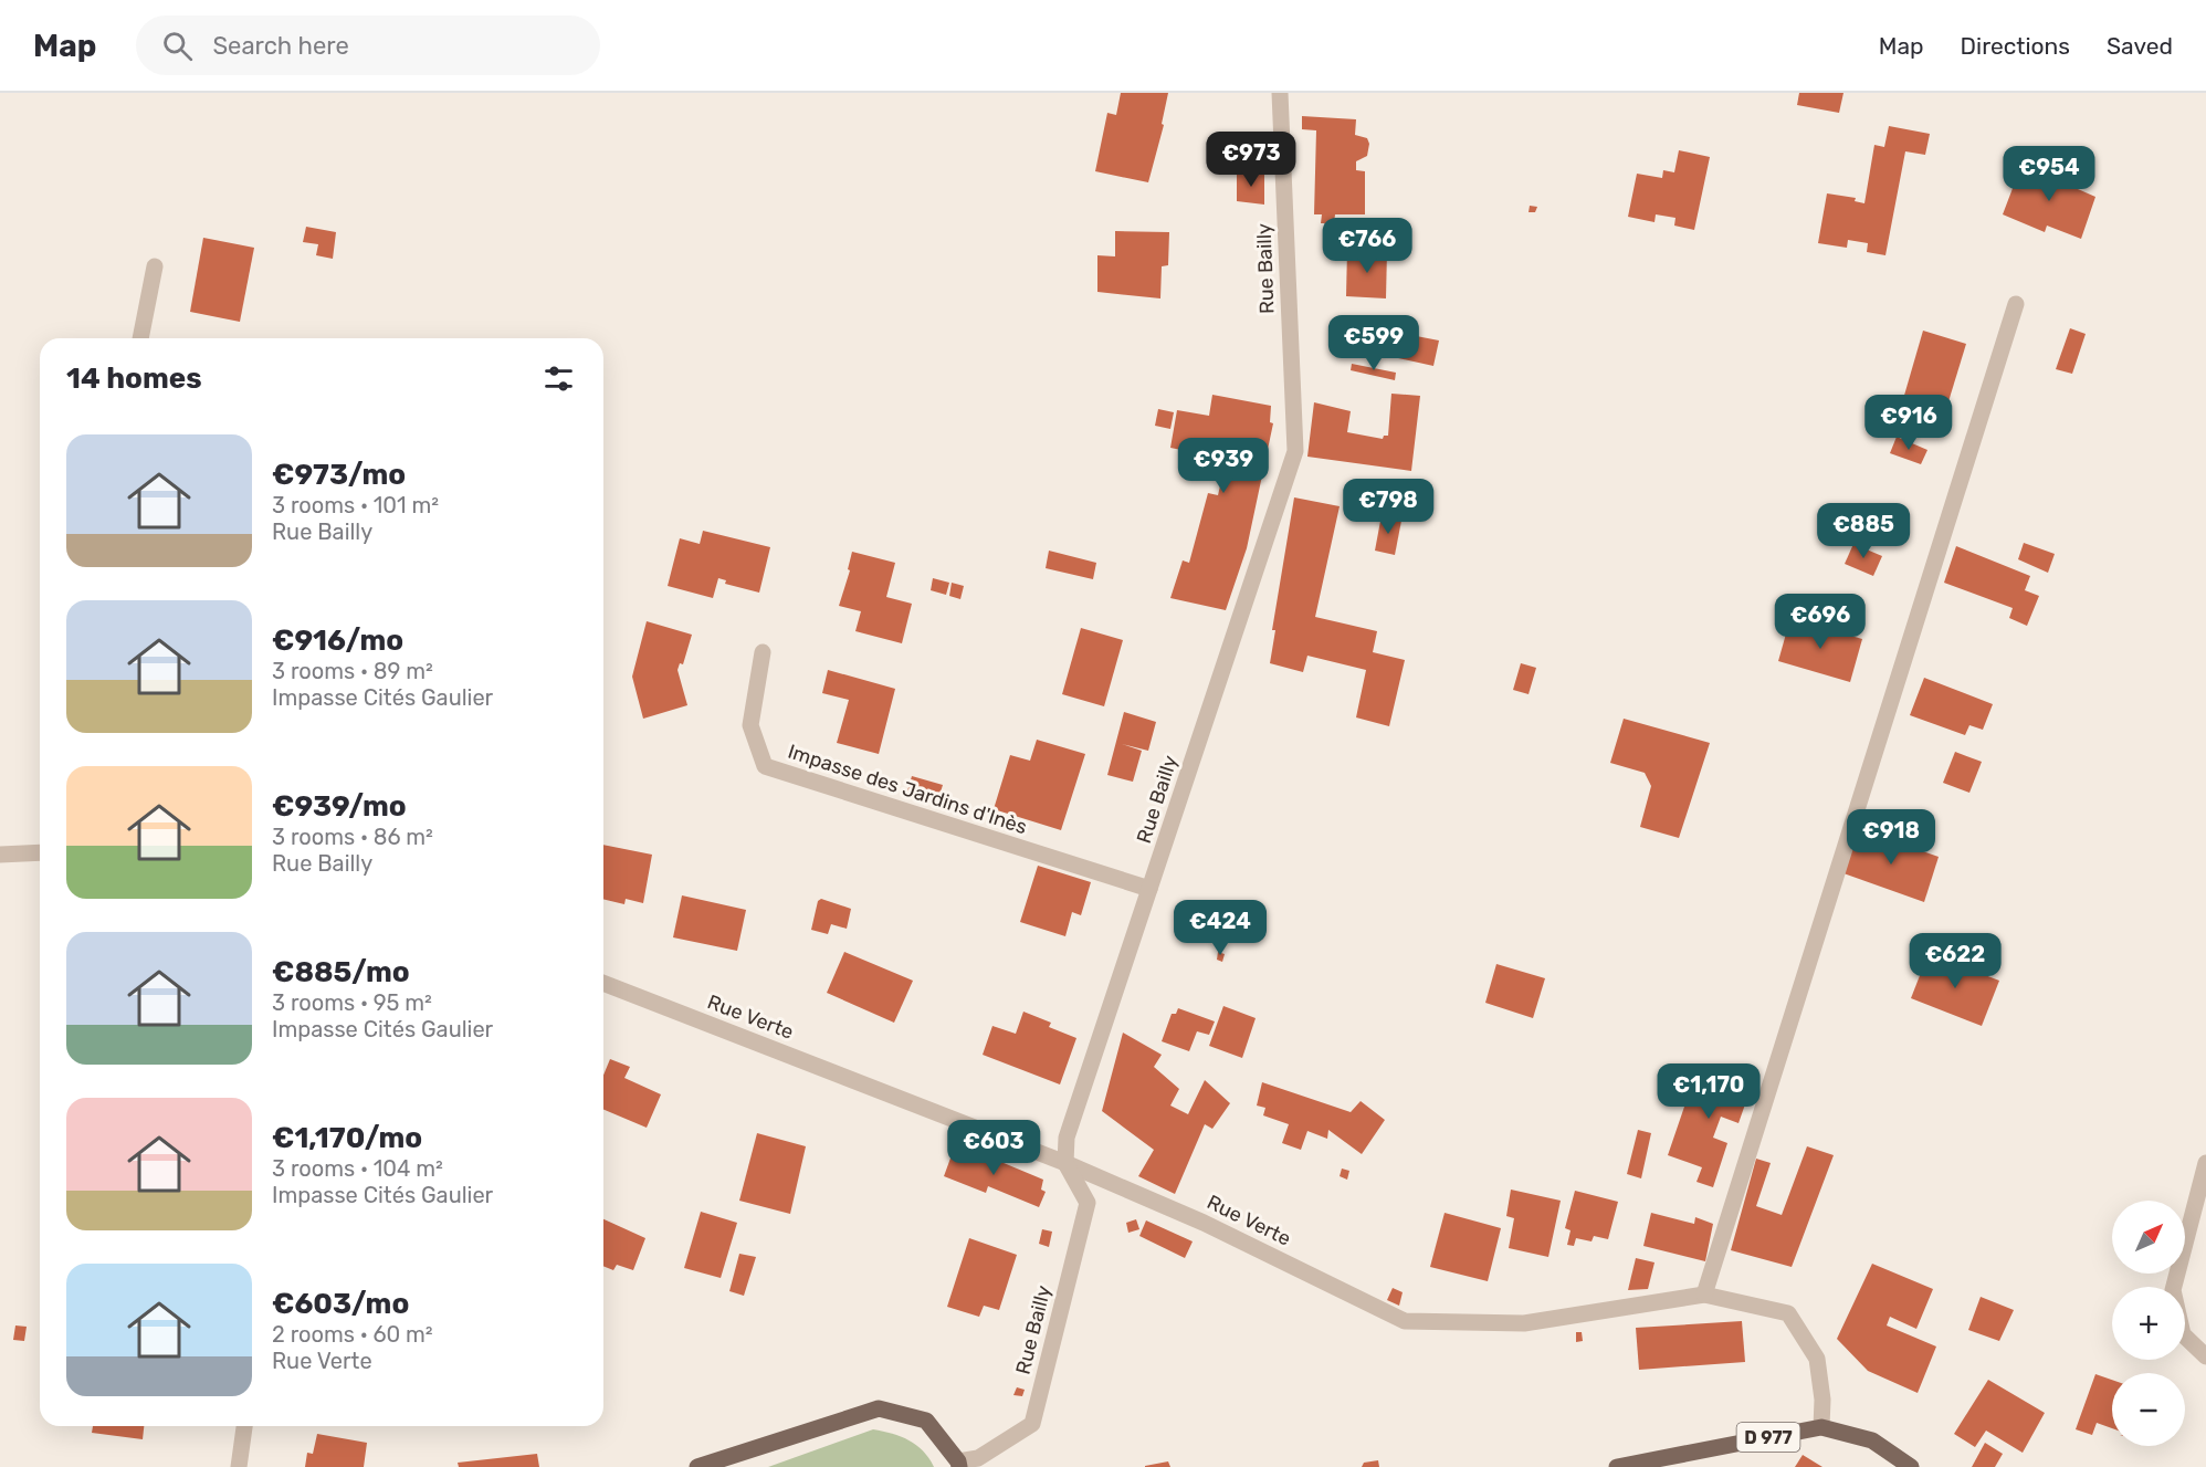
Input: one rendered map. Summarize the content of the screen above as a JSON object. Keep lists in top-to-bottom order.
{
  "streets": {
    "main road": ["D 977"],
    "street": ["Rue Bailly", "Impasse des Jardins d'Inès", "Rue Verte"]
  },
  "crossings": [
    ["Rue Bailly", "Impasse des Jardins d'Inès"],
    ["Rue Bailly", "Rue Verte"],
    ["Rue Verte", "D 977"]
  ],
  "north": "top right",
  "page": {
    "header": "Map",
    "search": "Search here",
    "nav": ["Map", "Directions", "Saved"],
    "price": [
      "€973",
      "€954",
      "€766",
      "€599",
      "€916",
      "€939",
      "€798",
      "€885",
      "€696",
      "€918",
      "€424",
      "€622",
      "€1,170",
      "€603"
    ],
    "heading": "14 homes",
    "list": [
      {
        "name": "€973/mo",
        "note": "3 rooms · 101 m² · Rue Bailly"
      },
      {
        "name": "€916/mo",
        "note": "3 rooms · 89 m² · Impasse Cités Gaulier"
      },
      {
        "name": "€939/mo",
        "note": "3 rooms · 86 m² · Rue Bailly"
      },
      {
        "name": "€885/mo",
        "note": "3 rooms · 95 m² · Impasse Cités Gaulier"
      },
      {
        "name": "€1,170/mo",
        "note": "3 rooms · 104 m² · Impasse Cités Gaulier"
      },
      {
        "name": "€603/mo",
        "note": "2 rooms · 60 m² · Rue Verte"
      }
    ],
    "map_buttons": ["+", "−"]
  }
}
